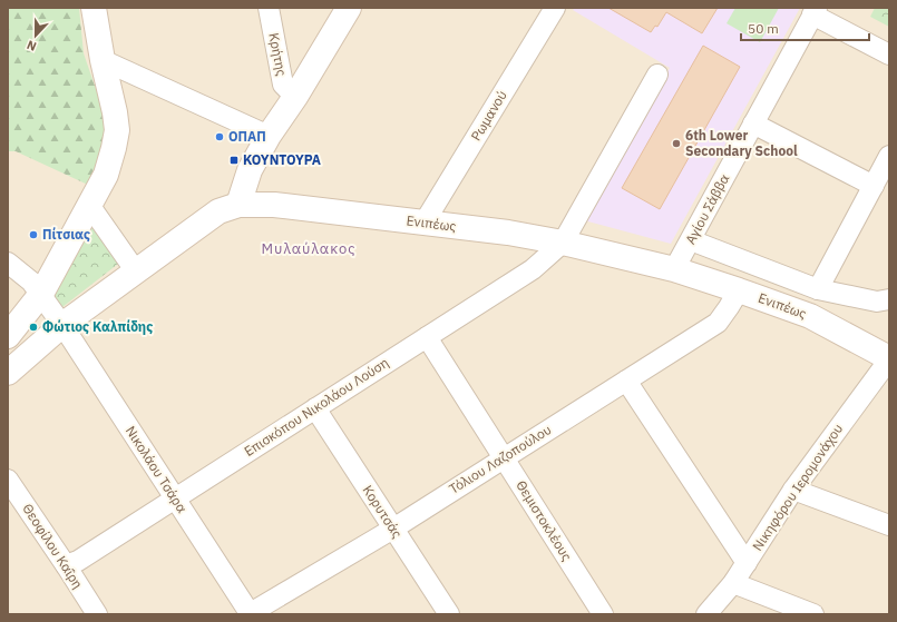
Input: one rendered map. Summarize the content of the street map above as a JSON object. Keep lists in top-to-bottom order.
{
  "streets": {
    "street": [
      "Κρήτης",
      "Ρωμανού",
      "Αγίου Σάββα",
      "Ενιπέως",
      "Επισκόπου Νικολάου Λούση",
      "Τόλιου Λαζοπούλου",
      "Νικολάου Τσάρα",
      "Νικηφόρου Ιερομονάχου",
      "Κορυτσάς",
      "Θεμιστοκλέους",
      "Θεοφίλου Καΐρη"
    ]
  },
  "crossings": [
    ["Ρωμανού", "Ενιπέως"],
    ["Αγίου Σάββα", "Ενιπέως"],
    ["Ενιπέως", "Επισκόπου Νικολάου Λούση"],
    ["Ενιπέως", "Τόλιου Λαζοπούλου"],
    ["Ενιπέως", "Νικολάου Τσάρα"],
    ["Ενιπέως", "Νικηφόρου Ιερομονάχου"],
    ["Επισκόπου Νικολάου Λούση", "Νικολάου Τσάρα"],
    ["Επισκόπου Νικολάου Λούση", "Κορυτσάς"],
    ["Επισκόπου Νικολάου Λούση", "Θεμιστοκλέους"],
    ["Επισκόπου Νικολάου Λούση", "Θεοφίλου Καΐρη"],
    ["Τόλιου Λαζοπούλου", "Νικολάου Τσάρα"],
    ["Τόλιου Λαζοπούλου", "Κορυτσάς"],
    ["Τόλιου Λαζοπούλου", "Θεμιστοκλέους"]
  ],
  "districts": ["Μυλαύλακος"],
  "places": {
    "other": [
      "ΟΠΑΠ",
      "6th Lower Secondary School",
      "Πίτσιας",
      "Φώτιος Καλπίδης"
    ],
    "transit": ["ΚΟΥΝΤΟΥΡΑ"]
  },
  "scale_bar": "50 m",
  "north": "bottom"
}
